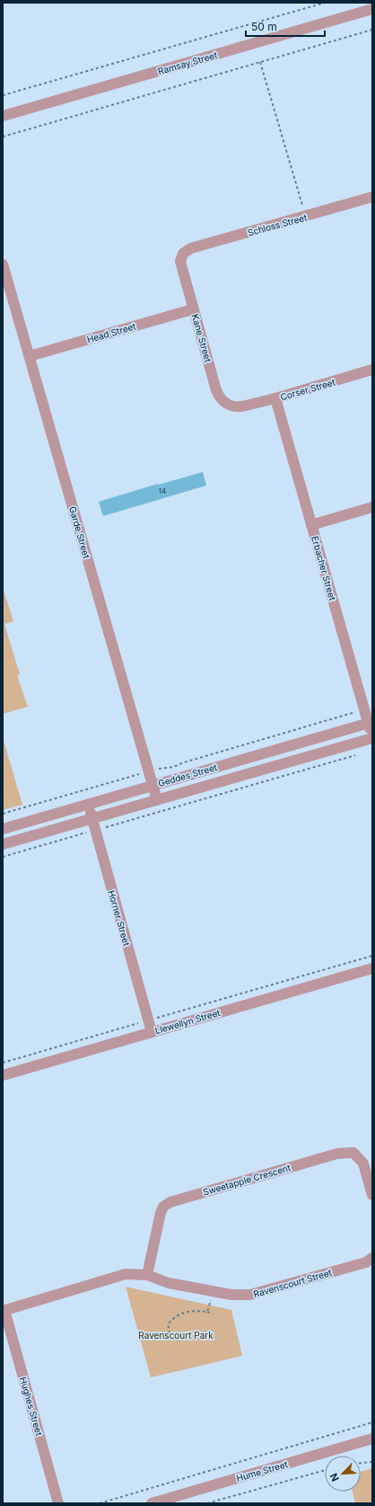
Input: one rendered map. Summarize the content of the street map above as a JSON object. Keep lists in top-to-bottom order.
{
  "streets": {
    "street": [
      "Ramsay Street",
      "Schloss Street",
      "Head Street",
      "Kane Street",
      "Corser Street",
      "Garde Street",
      "Erbacher Street",
      "Geddes Street",
      "Horner Street",
      "Llewellyn Street",
      "Sweetapple Crescent",
      "Ravenscourt Street",
      "Hughes Street",
      "Hume Street"
    ]
  },
  "crossings": [
    ["Schloss Street", "Kane Street"],
    ["Head Street", "Kane Street"],
    ["Head Street", "Garde Street"],
    ["Kane Street", "Corser Street"],
    ["Corser Street", "Erbacher Street"],
    ["Garde Street", "Geddes Street"],
    ["Erbacher Street", "Geddes Street"],
    ["Geddes Street", "Horner Street"],
    ["Horner Street", "Llewellyn Street"],
    ["Sweetapple Crescent", "Ravenscourt Street"],
    ["Ravenscourt Street", "Hughes Street"]
  ],
  "parks": ["Ravenscourt Park"],
  "house_numbers": ["14"],
  "scale_bar": "50 m",
  "north": "bottom left"
}
